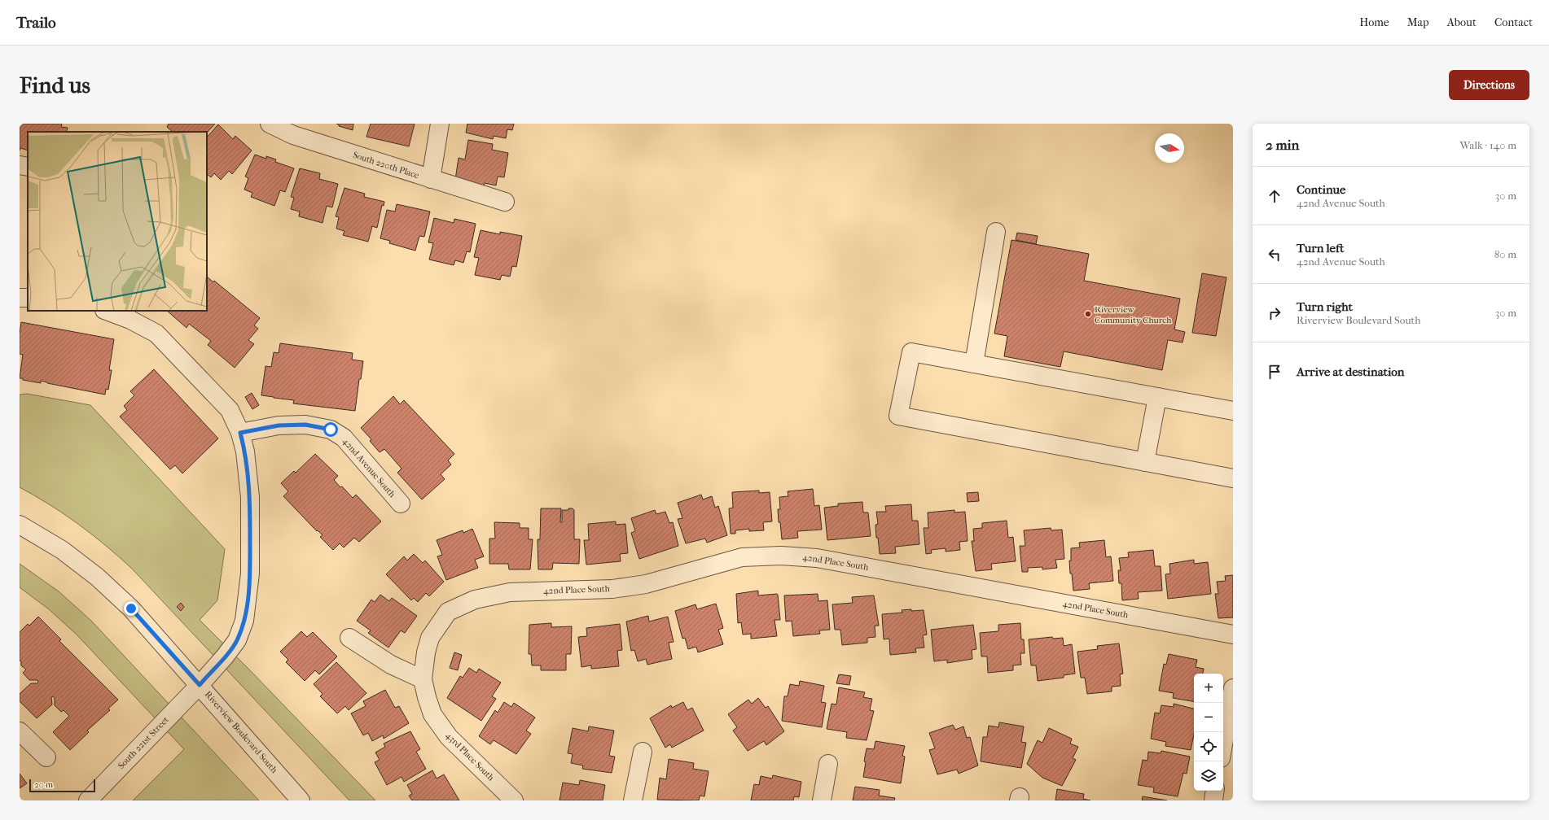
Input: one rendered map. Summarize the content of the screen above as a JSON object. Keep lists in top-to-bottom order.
{
  "streets": {
    "street": [
      "South 220th Place",
      "42nd Avenue South",
      "42nd Place South",
      "Riverview Boulevard South",
      "South 221st Street",
      "43rd Place South"
    ]
  },
  "crossings": [
    ["42nd Place South", "43rd Place South"],
    ["Riverview Boulevard South", "South 221st Street"]
  ],
  "places": ["Riverview Community Church"],
  "scale_bar": "20 m",
  "north": "right",
  "page": {
    "header": "Trailo",
    "nav": [
      "Home",
      "Map",
      "About",
      "Contact"
    ],
    "buttons": "Directions",
    "title": "Find us",
    "heading": ["2 min", "Walk · 140 m"],
    "list": [
      ["Continue", "42nd Avenue South", "30 m"],
      ["Turn left", "42nd Avenue South", "80 m"],
      ["Turn right", "Riverview Boulevard South", "30 m"],
      "Arrive at destination"
    ],
    "map_buttons": ["+", "−"],
    "scale": "20 m"
  }
}
